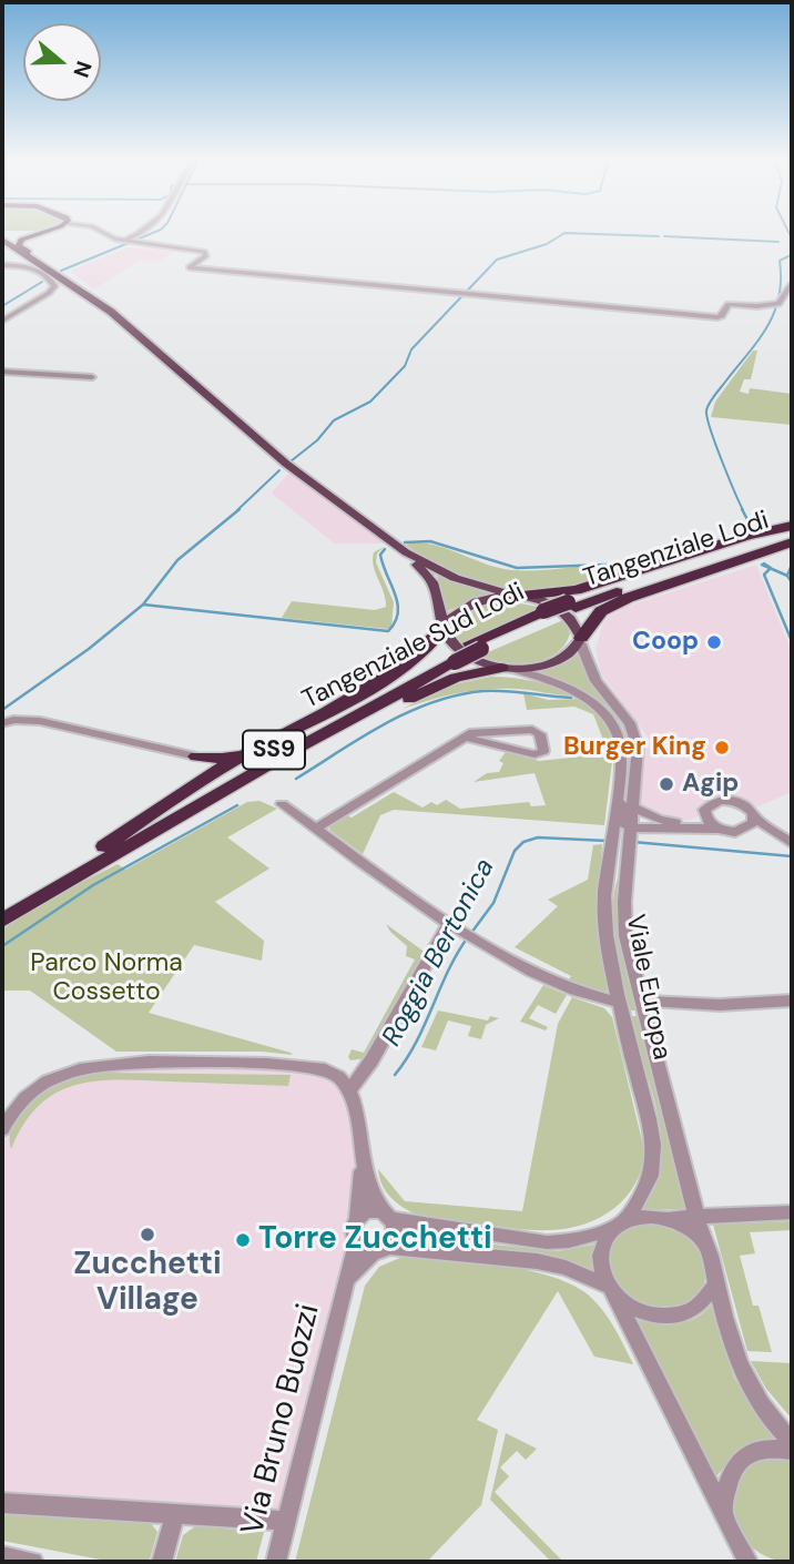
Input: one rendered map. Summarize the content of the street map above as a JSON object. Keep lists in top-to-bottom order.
{
  "streets": {
    "highway": ["Tangenziale Lodi", "Tangenziale Sud Lodi", "SS9"],
    "street": ["Viale Europa", "Via Bruno Buozzi"]
  },
  "crossings": [
    ["Tangenziale Lodi", "Tangenziale Sud Lodi"]
  ],
  "water": ["Roggia Bertonica"],
  "parks": ["Parco Norma Cossetto"],
  "places": [
    "Coop",
    "Burger King",
    "Agip",
    "Zucchetti Village",
    "Torre Zucchetti"
  ],
  "north": "right"
}
